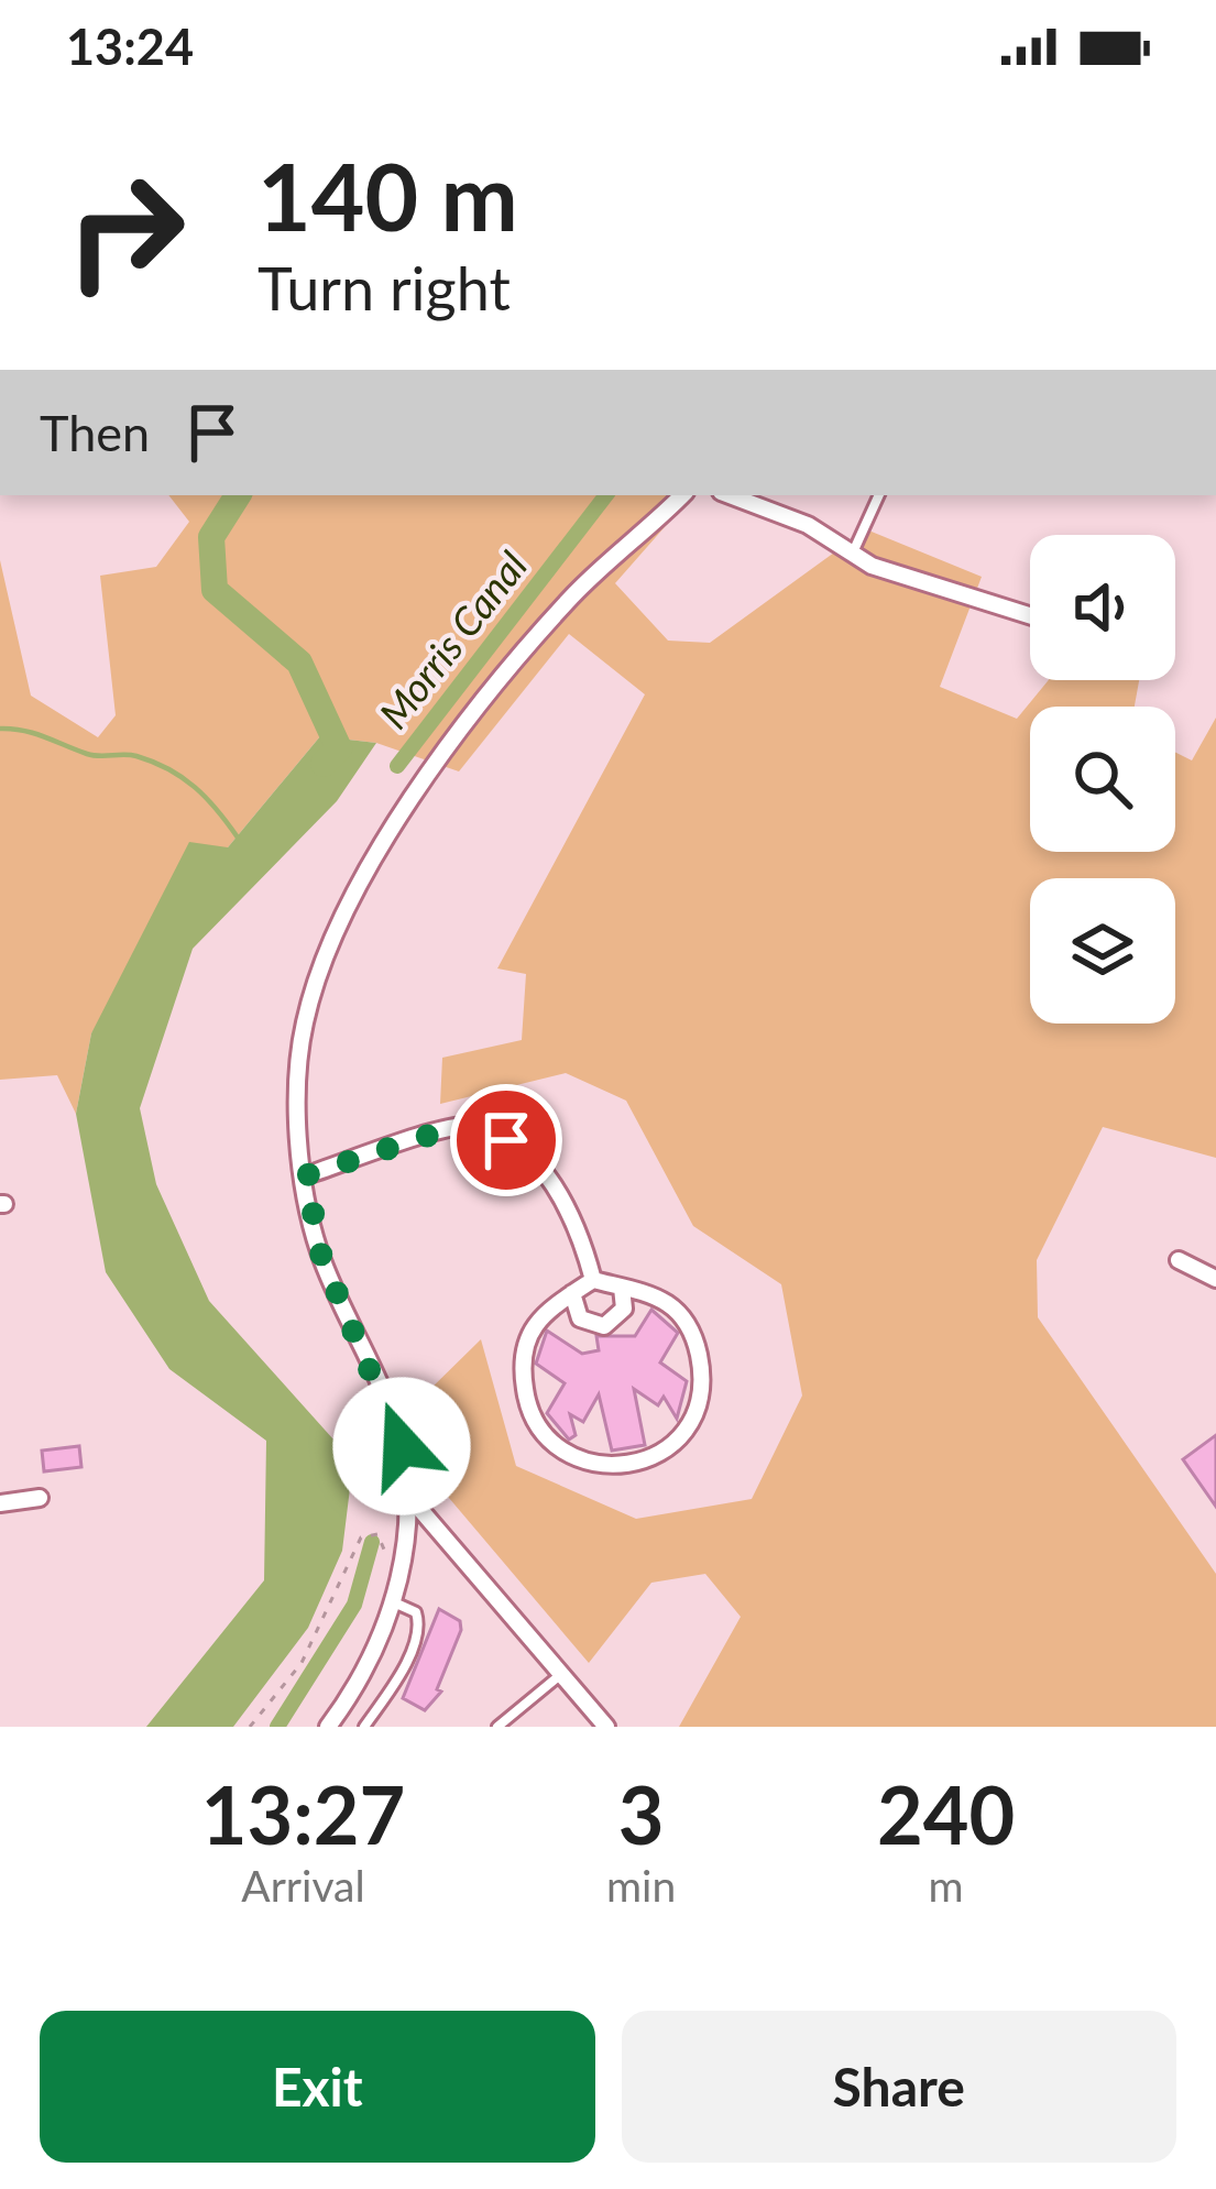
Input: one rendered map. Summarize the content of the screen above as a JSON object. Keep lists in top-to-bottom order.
{
  "water": ["Morris Canal"],
  "page": {
    "status": "13:24",
    "turn": ["140 m", "Turn right"],
    "then": "Then",
    "eta": [
      "13:27",
      "Arrival",
      "3",
      "min",
      "240",
      "m"
    ],
    "buttons": ["Exit", "Share"]
  }
}
